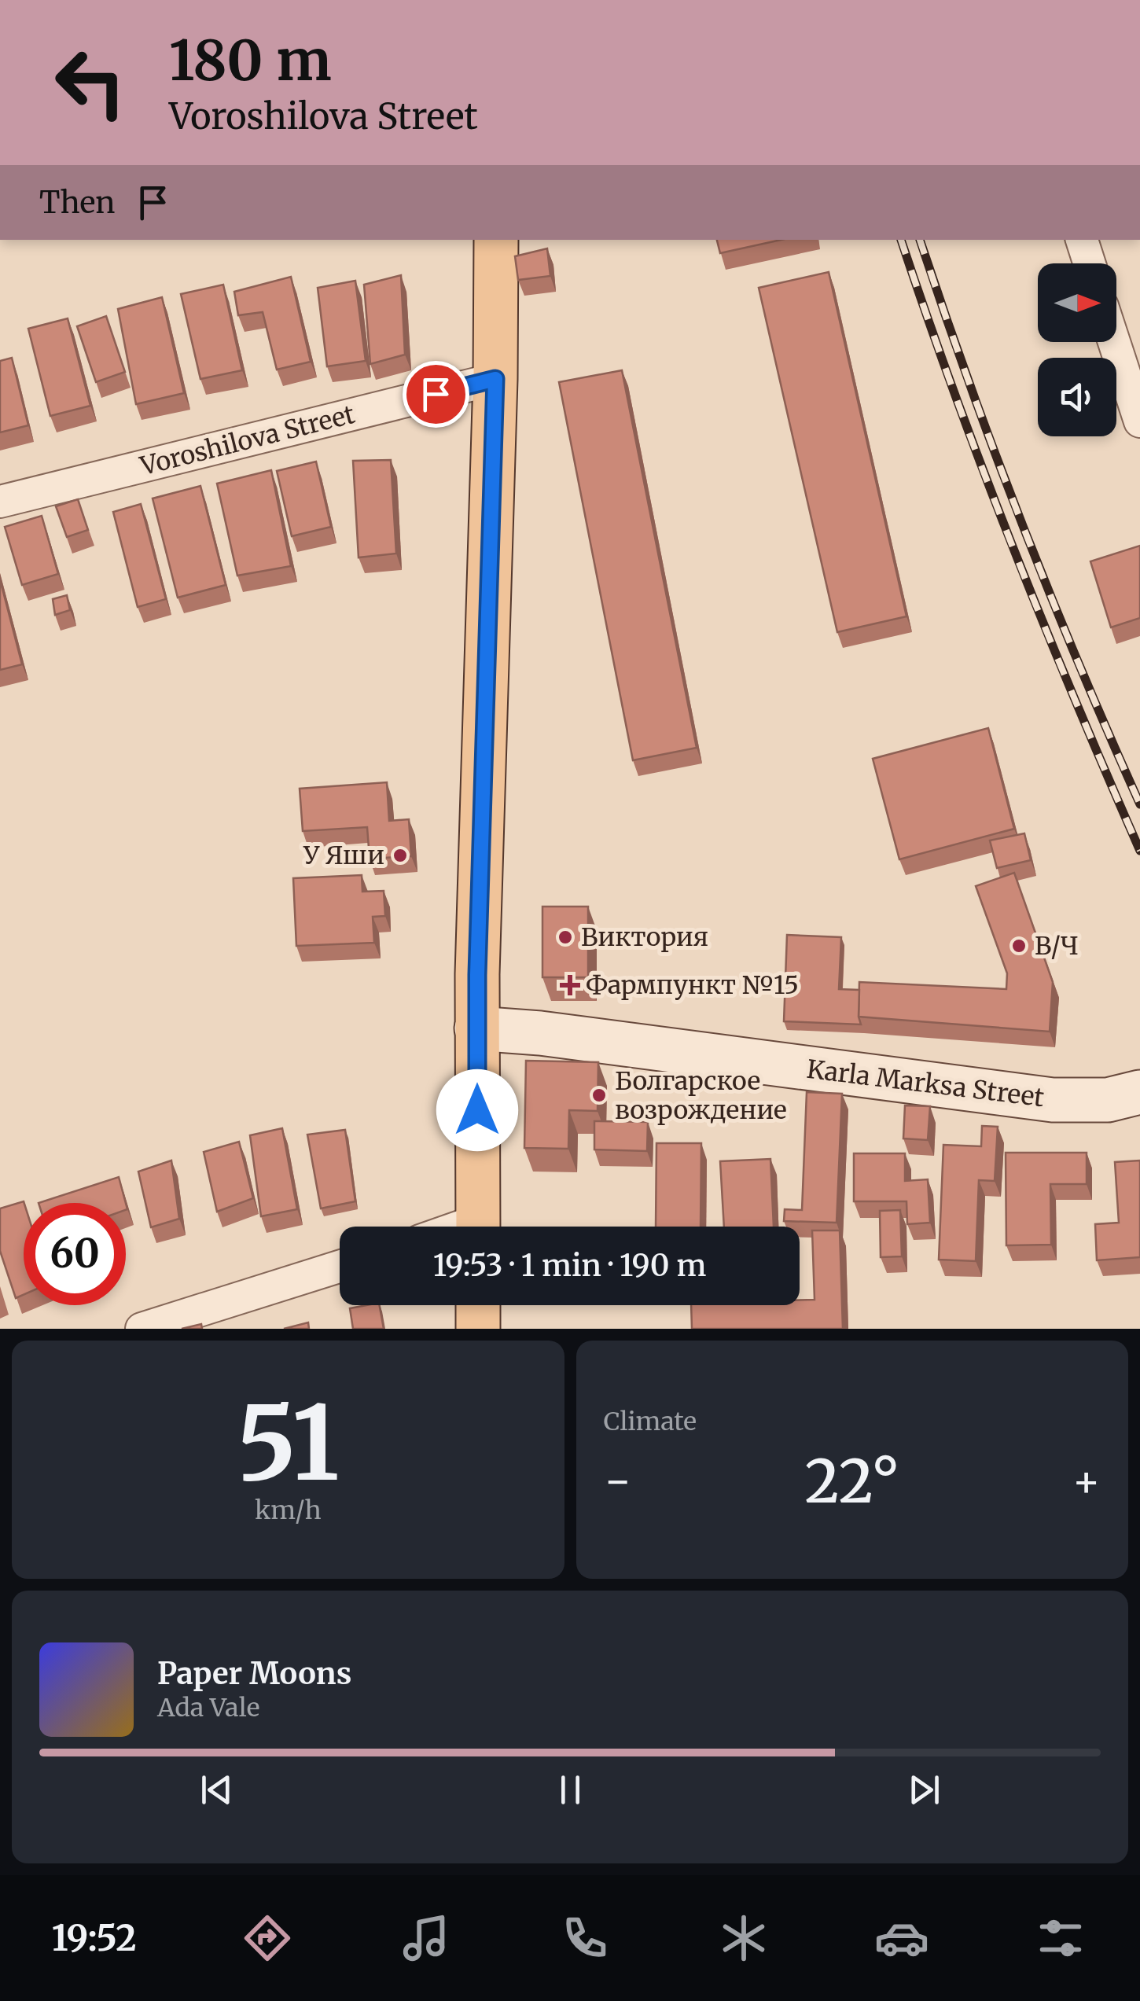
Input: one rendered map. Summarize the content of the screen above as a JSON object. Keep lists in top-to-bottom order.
{
  "streets": {
    "main road": ["Karla Marksa Street"],
    "street": ["Voroshilova Street"]
  },
  "places": {
    "other": [
      "У Яши",
      "Виктория",
      "В/Ч",
      "Болгарское возрождение"
    ],
    "health": ["Фармпункт №15"]
  },
  "north": "right",
  "page": {
    "turn": ["180 m", "Voroshilova Street"],
    "then": "Then",
    "limit": "60",
    "trip": "19:53 · 1 min · 190 m",
    "tile": [
      ["51", "km/h"],
      "Climate"
    ],
    "heat": ["−", "22°", "+"],
    "song": ["Paper Moons", "Ada Vale"],
    "tabs": "19:52"
  }
}
